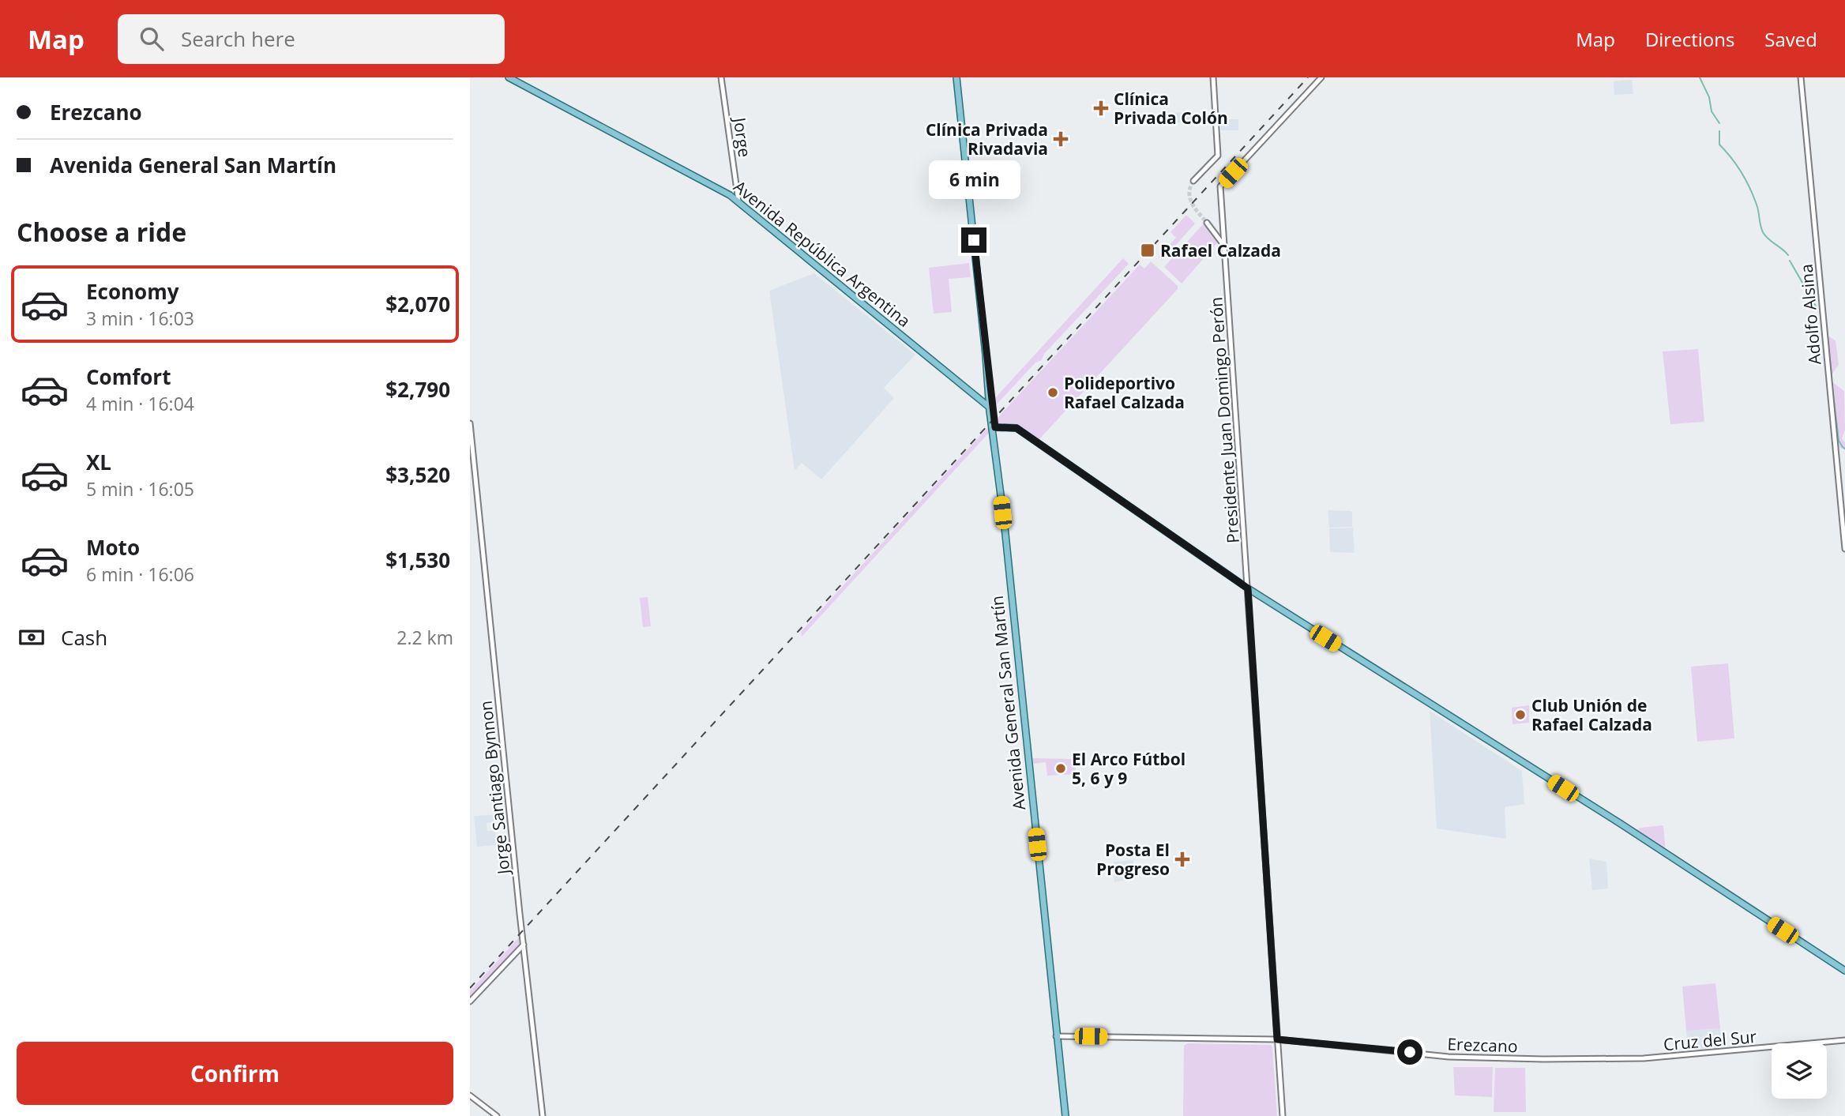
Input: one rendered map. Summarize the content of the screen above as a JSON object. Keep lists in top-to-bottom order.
{
  "streets": {
    "main road": ["Avenida República Argentina", "Avenida General San Martín"],
    "street": [
      "Jorge",
      "Adolfo Alsina",
      "Presidente Juan Domingo Perón",
      "Jorge Santiago Bynnon",
      "Cruz del Sur",
      "Erezcano"
    ]
  },
  "crossings": [
    ["Jorge", "Avenida República Argentina"],
    ["Avenida República Argentina", "Avenida General San Martín"],
    ["Presidente Juan Domingo Perón", "Erezcano"],
    ["Avenida General San Martín", "Erezcano"],
    ["Cruz del Sur", "Erezcano"]
  ],
  "places": {
    "health": ["Clínica Privada Colón", "Clínica Privada Rivadavia", "Posta El Progreso"],
    "transit": ["Rafael Calzada"],
    "other": ["Polideportivo Rafael Calzada", "Club Unión de Rafael Calzada", "El Arco Fútbol 5, 6 y 9"]
  },
  "page": {
    "header": "Map",
    "search": "Search here",
    "nav": ["Map", "Directions", "Saved"],
    "banner": ["Erezcano", "Avenida General San Martín"],
    "bubble": "6 min",
    "heading": "Choose a ride",
    "list": [
      {
        "name": "Economy",
        "note": "3 min · 16:03",
        "value": "$2,070"
      },
      {
        "name": "Comfort",
        "note": "4 min · 16:04",
        "value": "$2,790"
      },
      {
        "name": "XL",
        "note": "5 min · 16:05",
        "value": "$3,520"
      },
      {
        "name": "Moto",
        "note": "6 min · 16:06",
        "value": "$1,530"
      }
    ],
    "pay": ["Cash", "2.2 km"],
    "buttons": "Confirm"
  }
}
